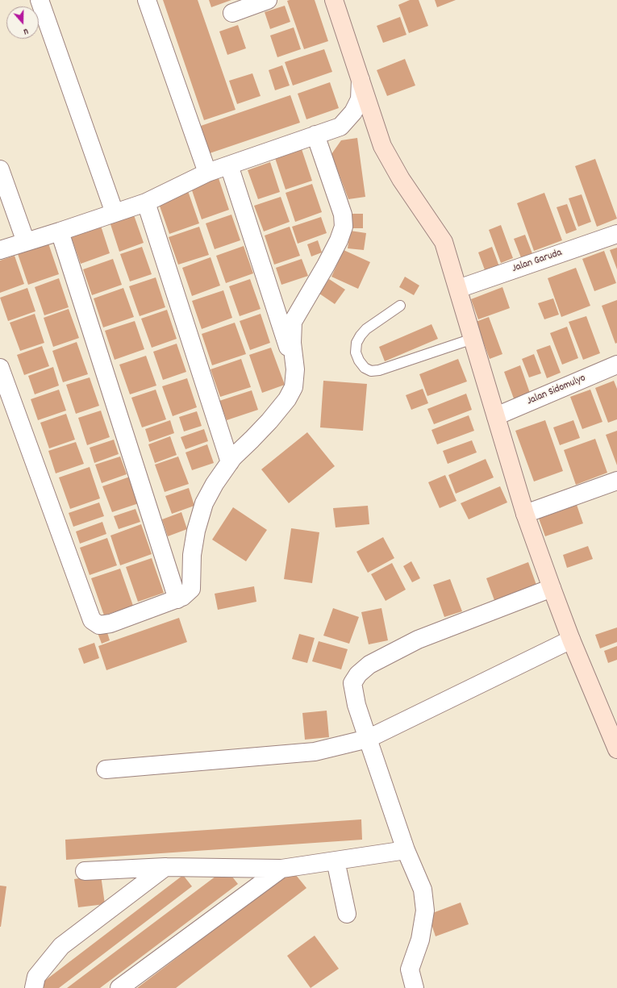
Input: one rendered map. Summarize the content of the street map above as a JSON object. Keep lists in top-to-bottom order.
{
  "streets": {
    "street": ["Jalan Garuda", "Jalan Sidomulyo"]
  },
  "north": "bottom"
}
